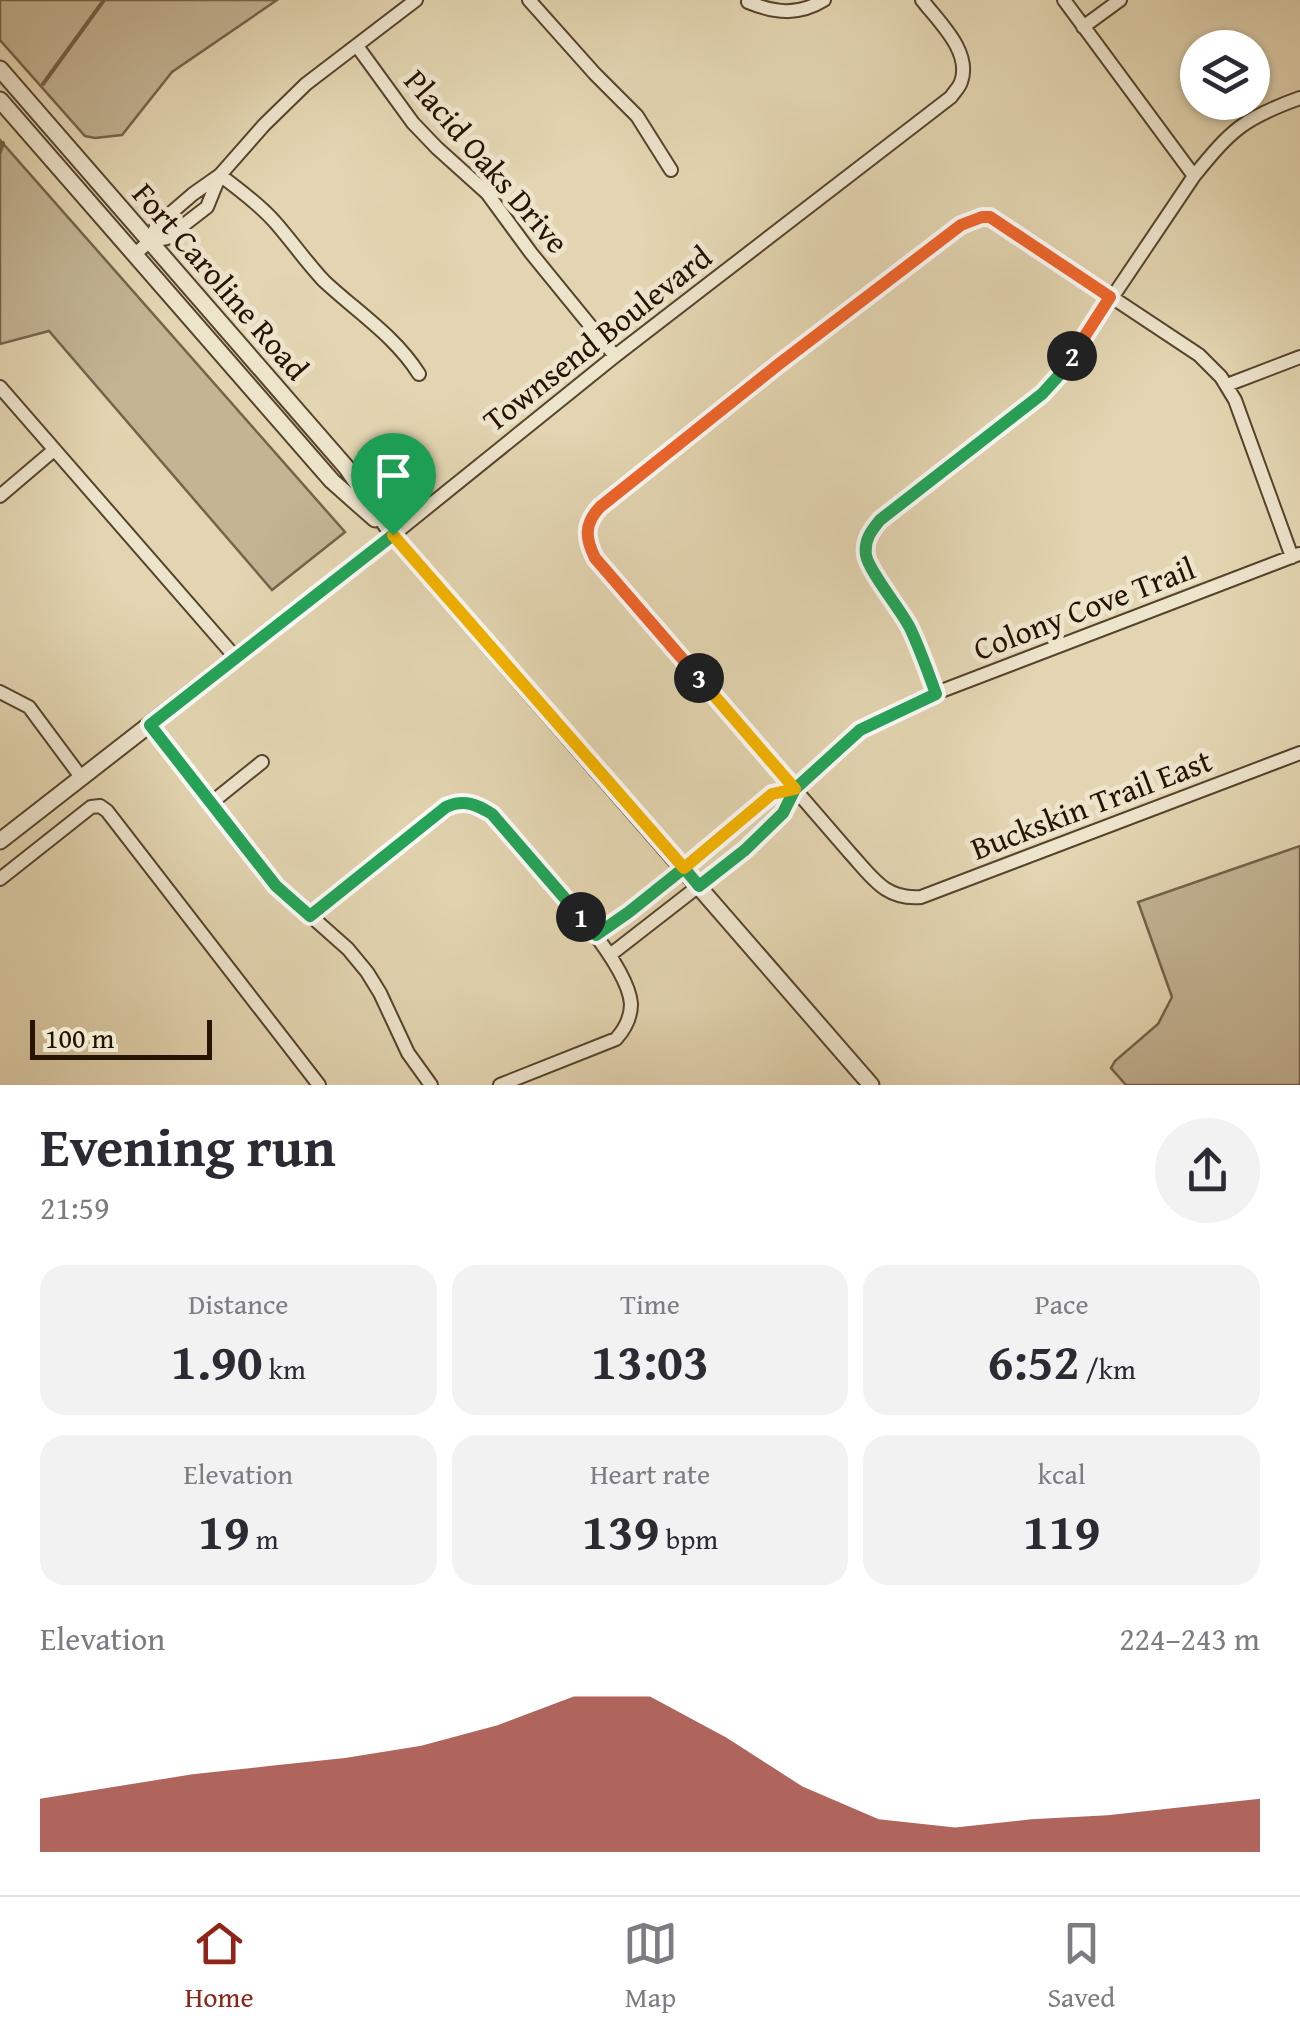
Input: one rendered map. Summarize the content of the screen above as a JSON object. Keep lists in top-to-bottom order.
{
  "streets": {
    "street": [
      "Placid Oaks Drive",
      "Fort Caroline Road",
      "Townsend Boulevard",
      "Colony Cove Trail",
      "Buckskin Trail East"
    ]
  },
  "crossings": [
    ["Placid Oaks Drive", "Townsend Boulevard"],
    ["Fort Caroline Road", "Townsend Boulevard"],
    ["Fort Caroline Road", "Colony Cove Trail"],
    ["Colony Cove Trail", "Buckskin Trail East"]
  ],
  "scale_bar": "100 m",
  "page": {
    "pins": ["2", "3", "1"],
    "scale": "100 m",
    "heading": ["Evening run", "21:59"],
    "stats": [
      ["Distance", "1.90 km"],
      ["Time", "13:03"],
      ["Pace", "6:52 /km"],
      ["Elevation", "19 m"],
      ["Heart rate", "139 bpm"],
      ["kcal", "119"]
    ],
    "chart": ["Elevation", "224–243 m"],
    "tabs": ["Home", "Map", "Saved"]
  }
}
